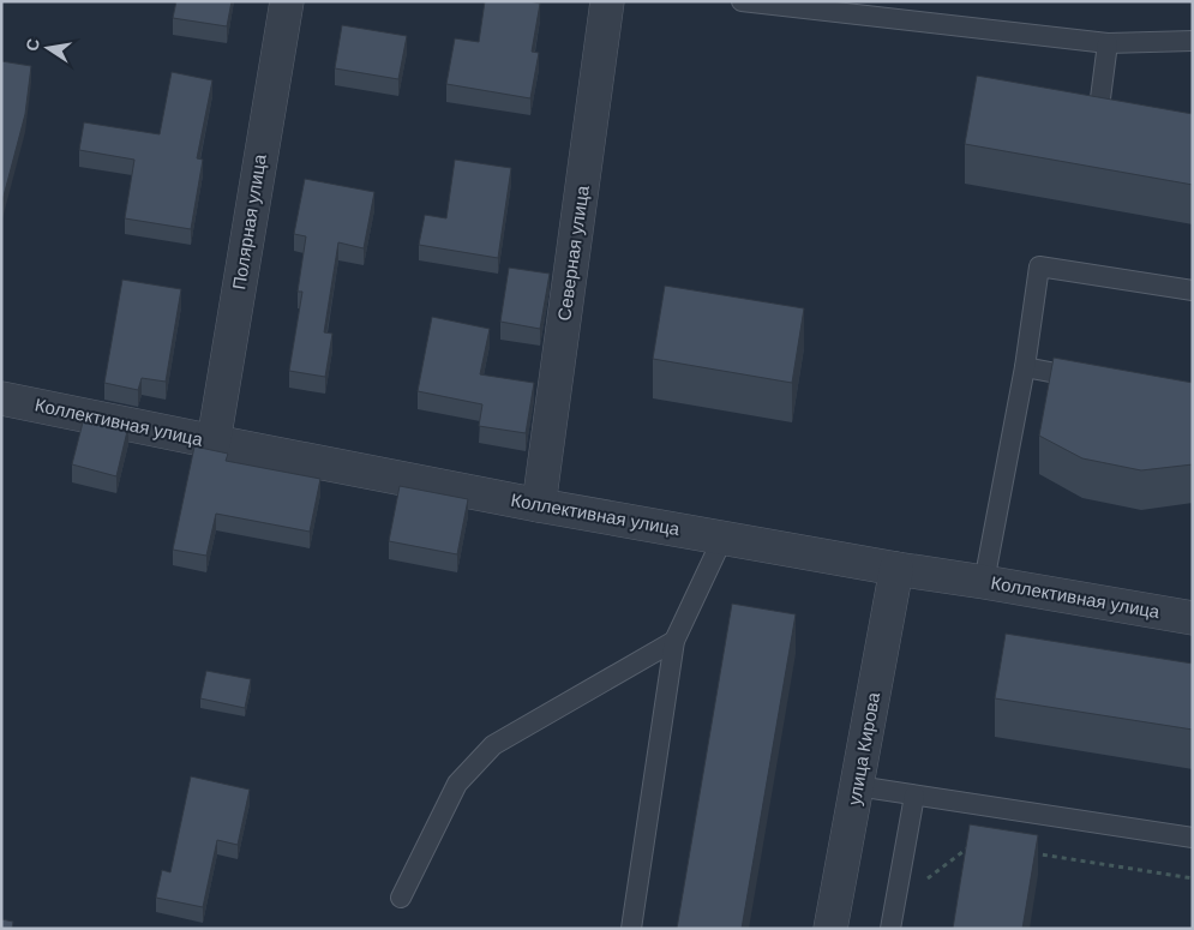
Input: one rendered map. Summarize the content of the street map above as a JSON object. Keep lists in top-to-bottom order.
{
  "streets": {
    "street": [
      "Полярная улица",
      "Северная улица",
      "Коллективная улица",
      "улица Кирова"
    ]
  },
  "crossings": [
    ["Полярная улица", "Коллективная улица"],
    ["Северная улица", "Коллективная улица"],
    ["Коллективная улица", "улица Кирова"]
  ],
  "north": "left"
}
